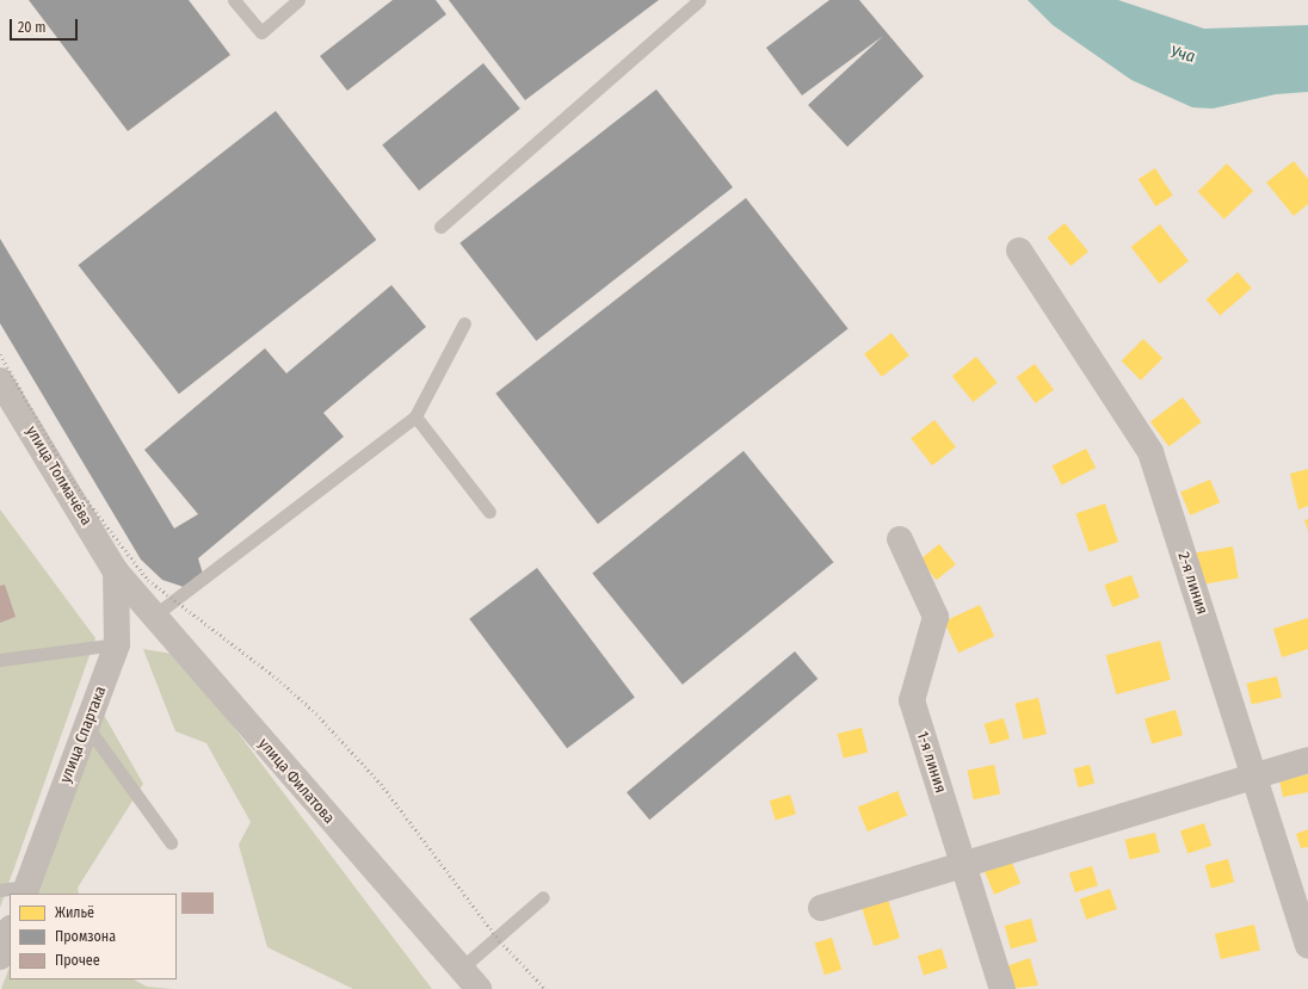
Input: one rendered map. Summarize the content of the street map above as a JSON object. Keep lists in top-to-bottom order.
{
  "streets": {
    "street": [
      "улица Толмачёва",
      "2-я линия",
      "улица Спартака",
      "1-я линия",
      "улица Филатова"
    ]
  },
  "crossings": [
    ["улица Толмачёва", "улица Спартака"],
    ["улица Толмачёва", "улица Филатова"],
    ["улица Спартака", "улица Филатова"]
  ],
  "water": ["Уча"],
  "legend": ["Жильё", "Промзона", "Прочее"],
  "scale_bar": "20 m"
}
